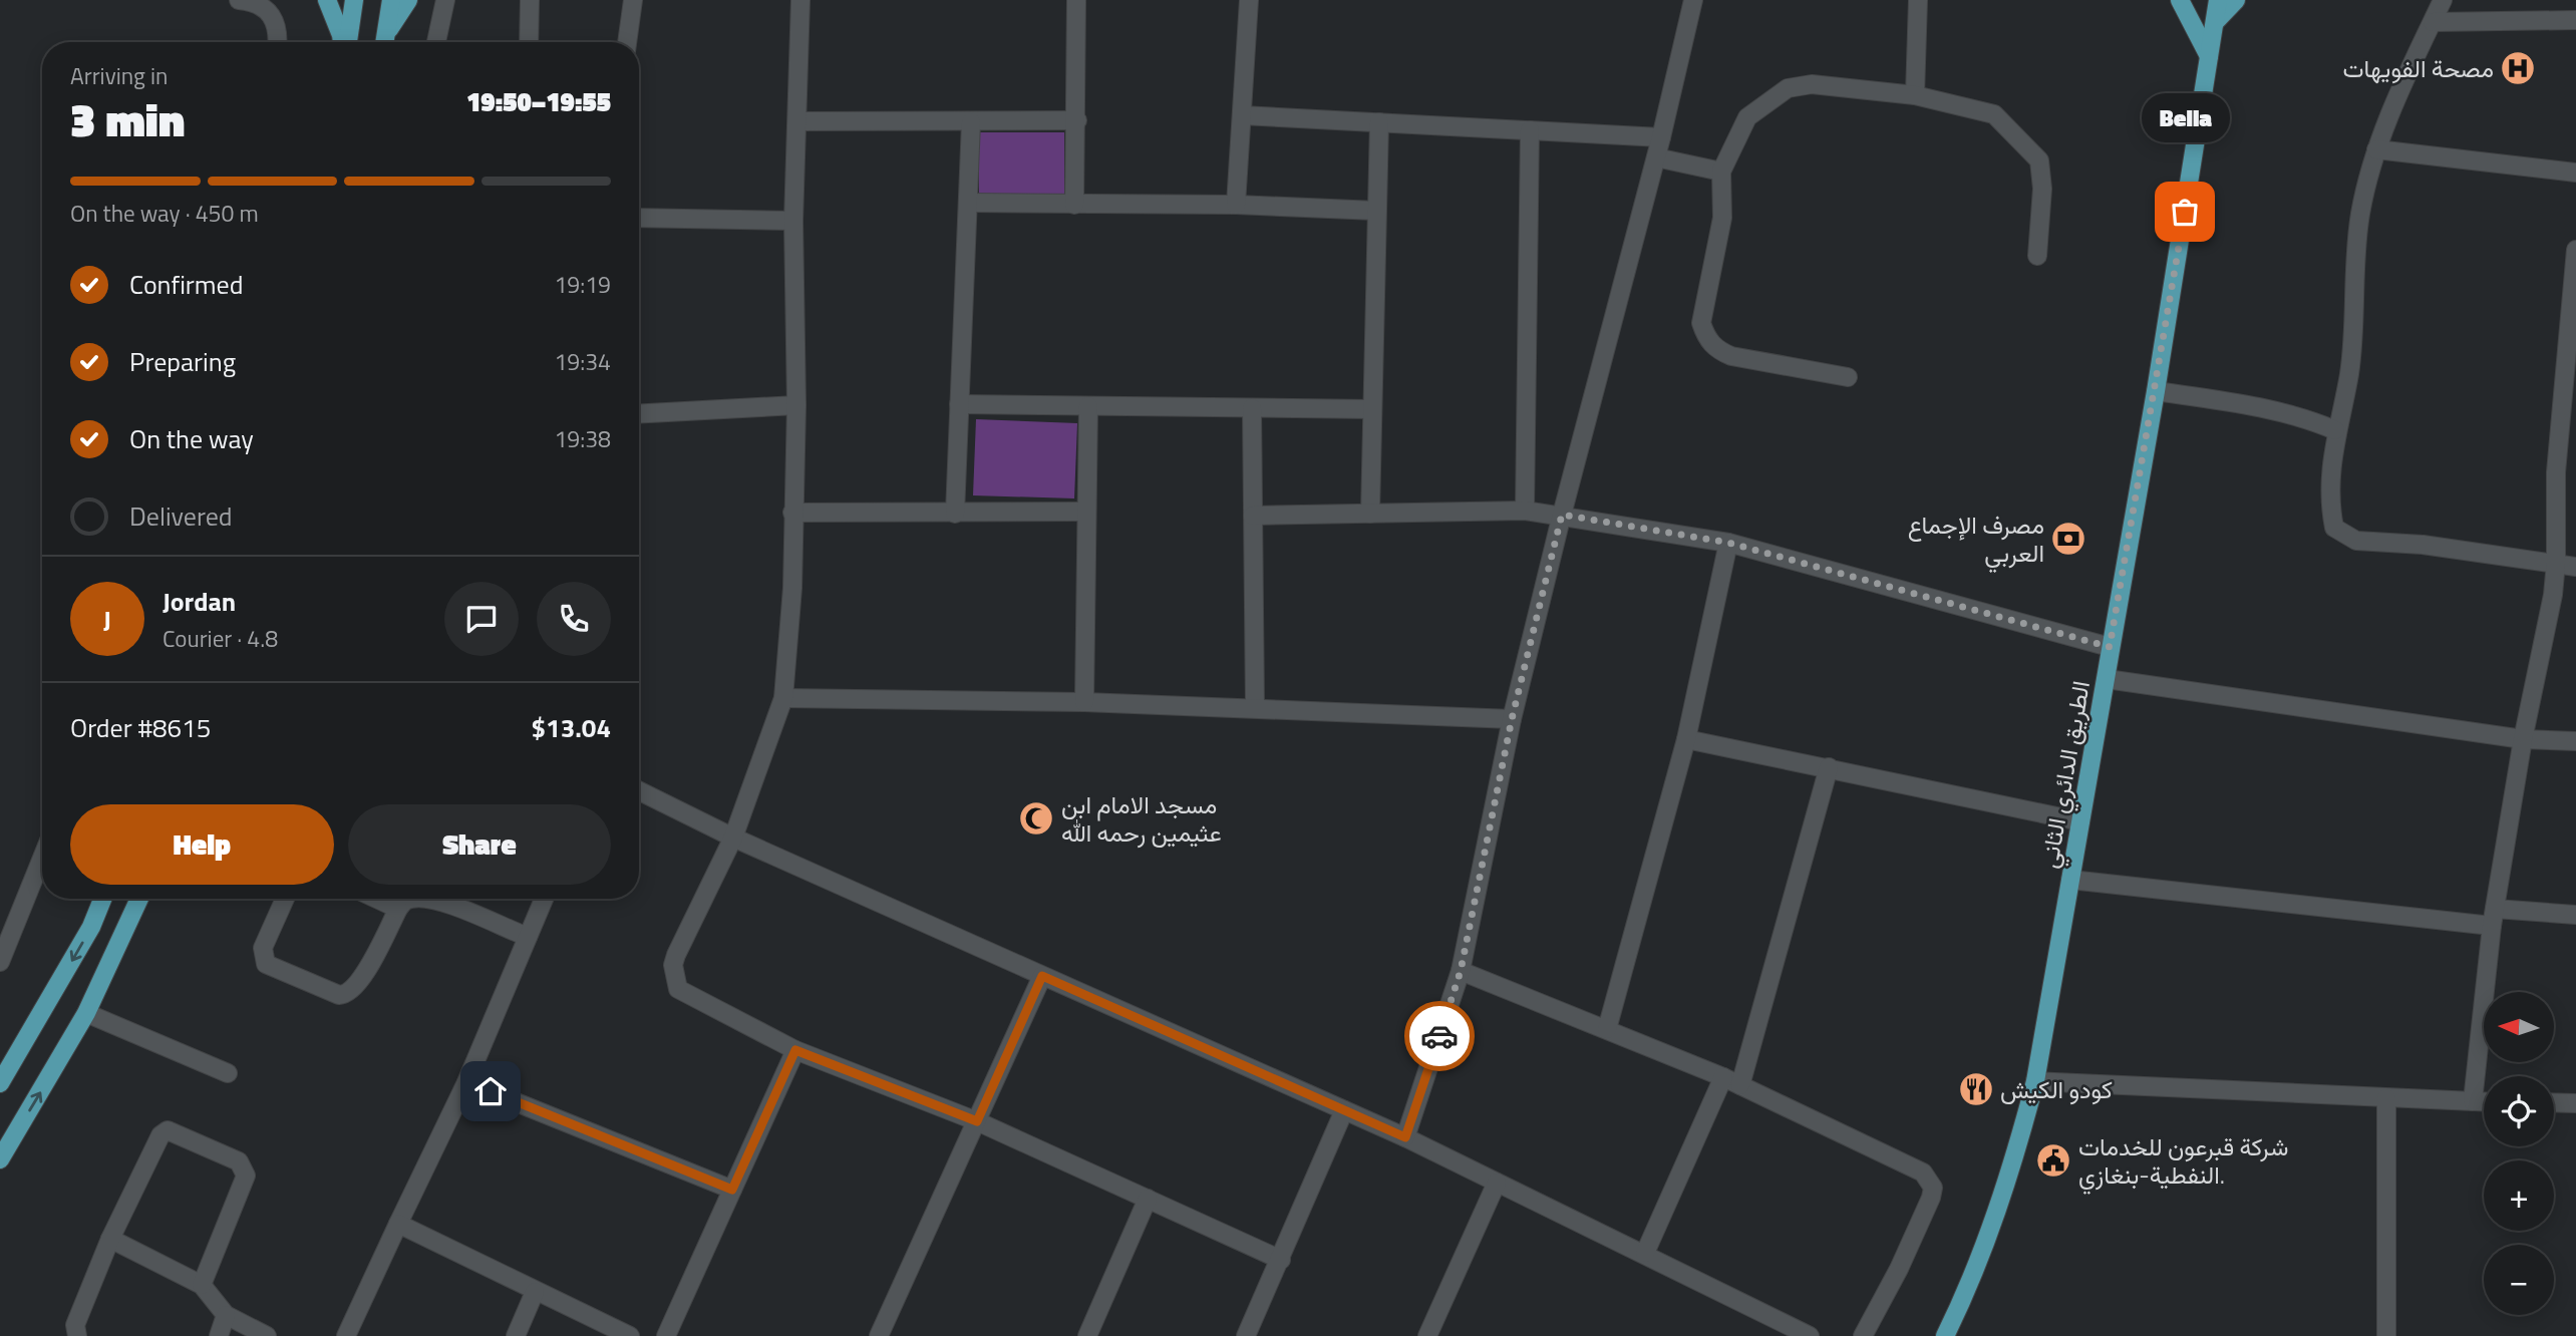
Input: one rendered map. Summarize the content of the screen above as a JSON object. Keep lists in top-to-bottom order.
{
  "streets": {
    "main road": ["الطريق الدائري الثاني"]
  },
  "places": {
    "hospital": ["مصحة الفويهات"],
    "other": ["Bella"],
    "bank": ["مصرف الإجماع العربي"],
    "mosque": ["مسجد الامام ابن عثيمين رحمه الله"],
    "restaurant": ["كودو الكيش"],
    "public building": ["شركة قبرعون للخدمات النفطية-بنغازي."]
  },
  "north": "left",
  "page": {
    "heading": ["3 min", "Arriving in", "19:50–19:55"],
    "panel": [
      "Jordan",
      "Courier · 4.8",
      "Order #8615",
      "$13.04"
    ],
    "bubble": "Bella",
    "bar": "On the way · 450 m",
    "list": [
      ["Confirmed", "19:19"],
      ["Preparing", "19:34"],
      ["On the way", "19:38"],
      "Delivered"
    ],
    "round": "J",
    "buttons": ["Help", "Share"],
    "map_buttons": ["+", "−"]
  }
}
